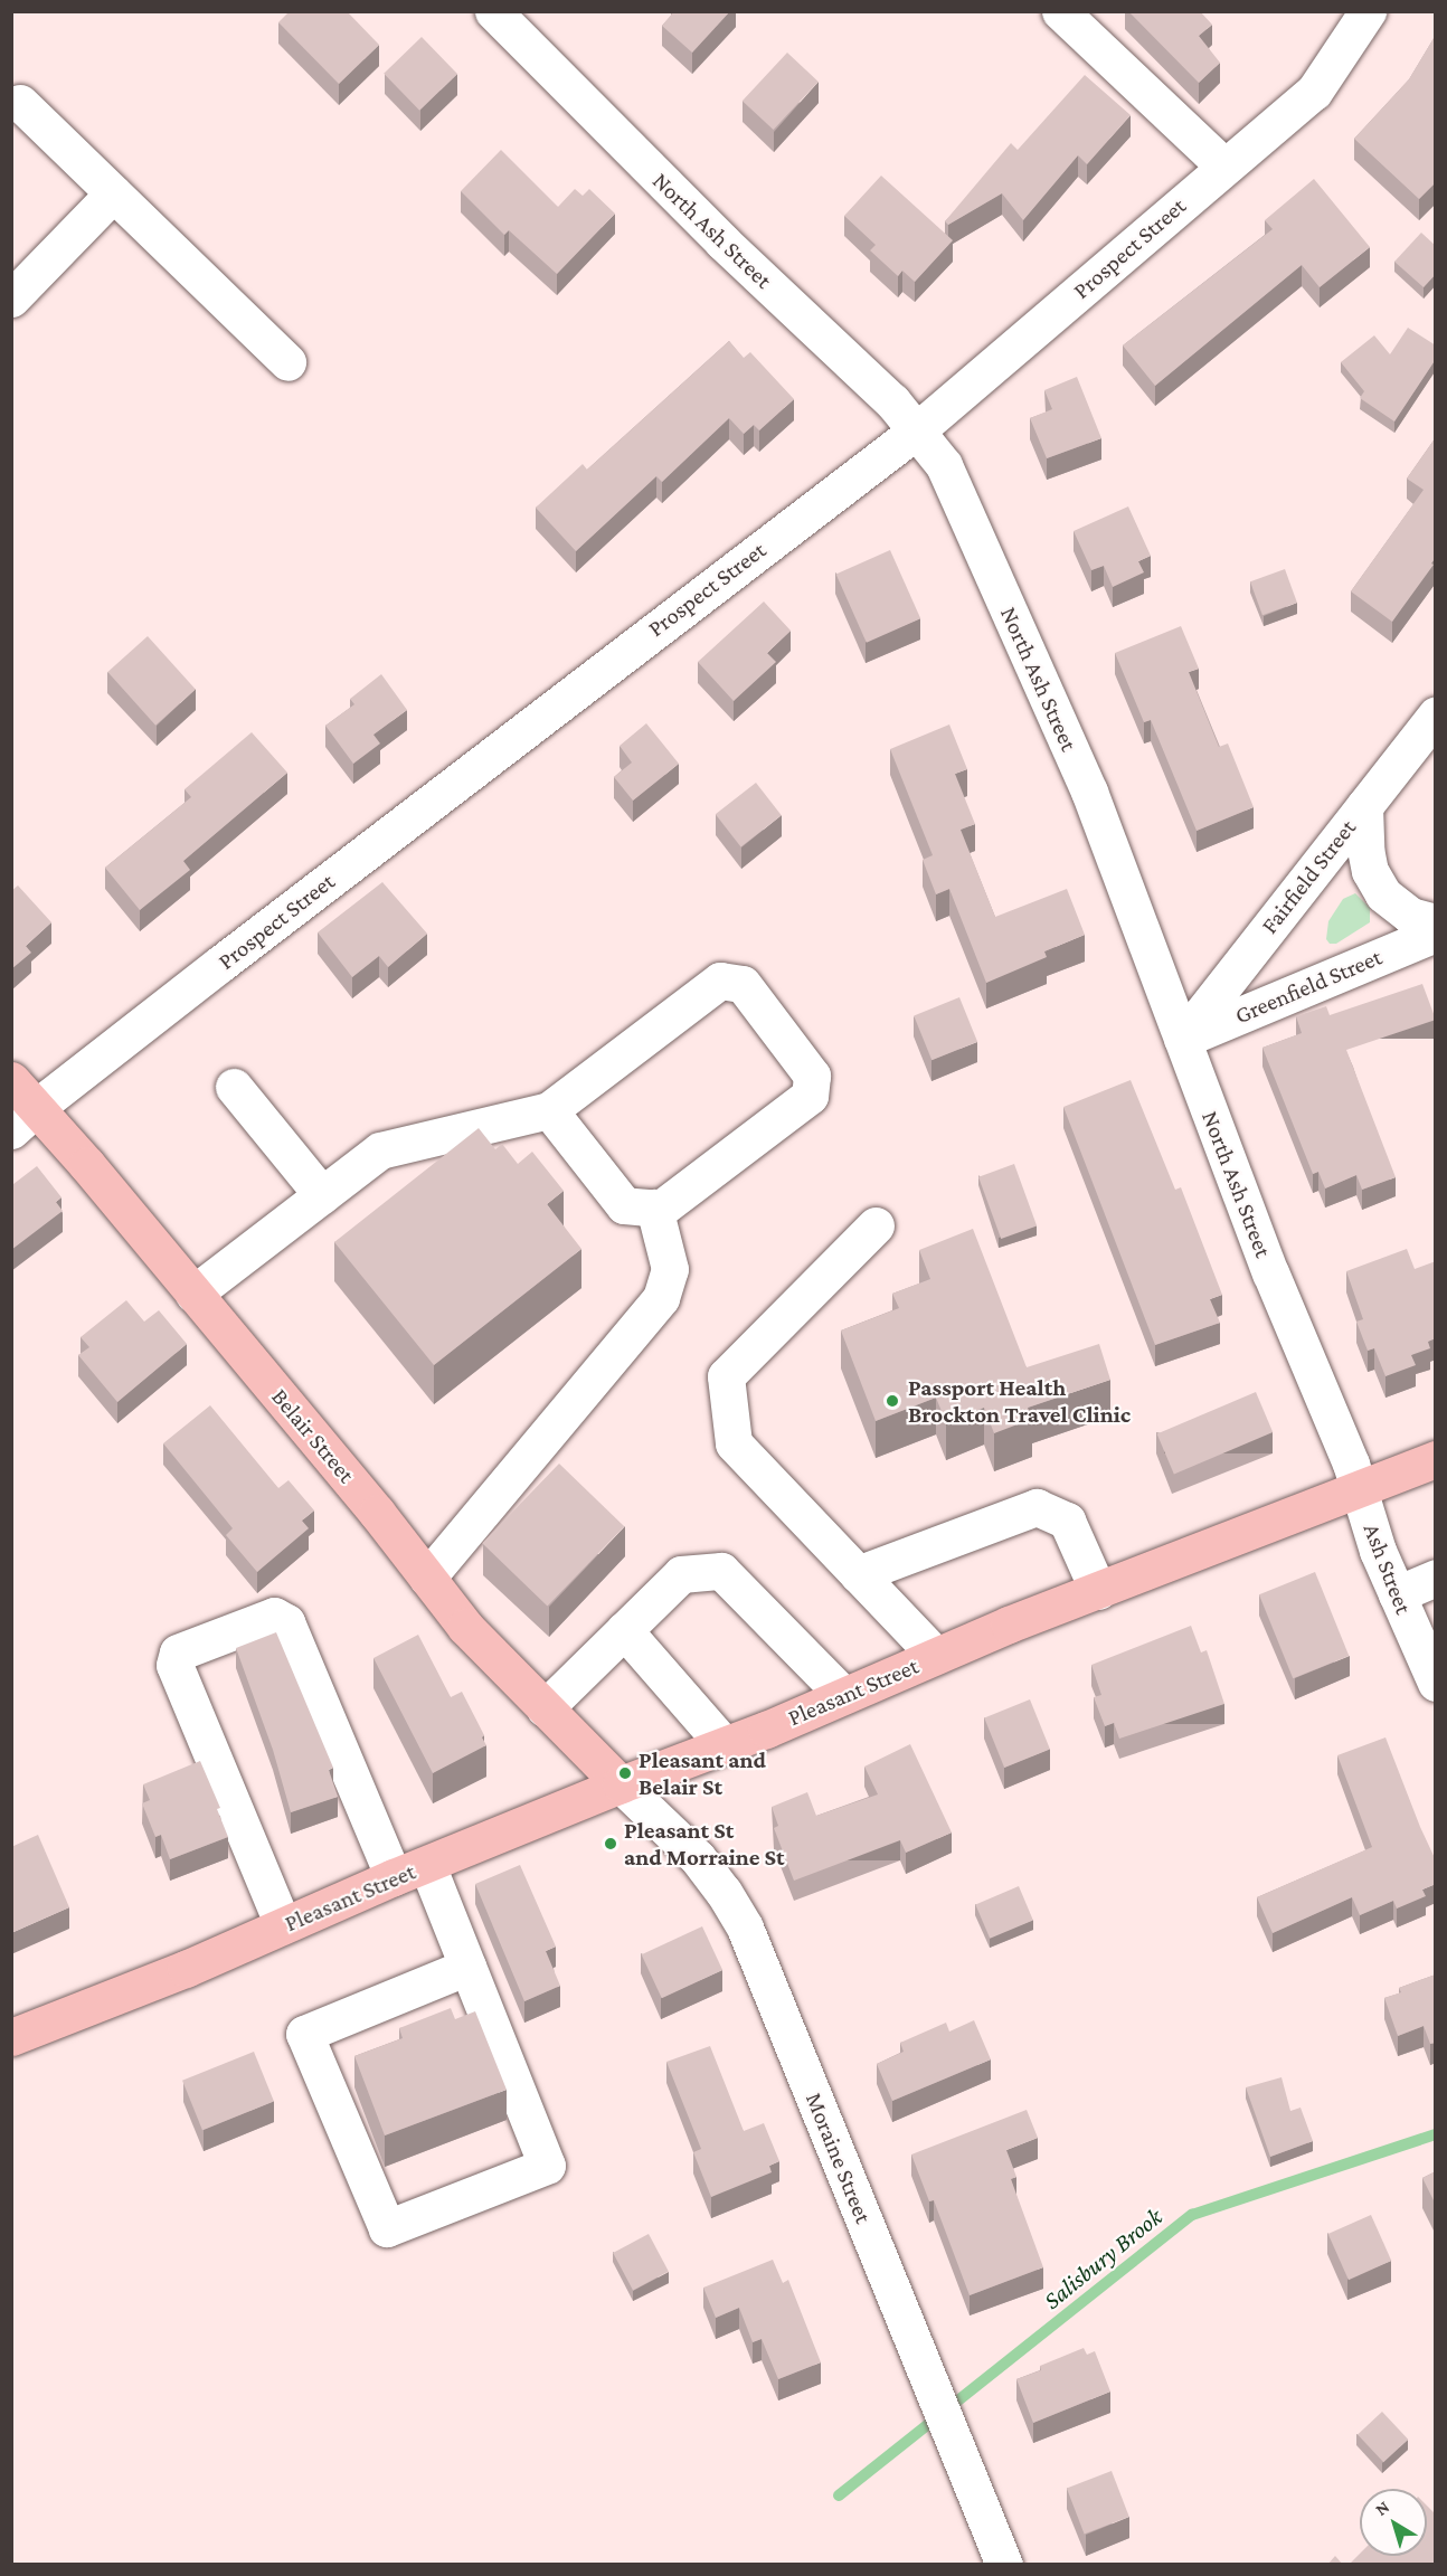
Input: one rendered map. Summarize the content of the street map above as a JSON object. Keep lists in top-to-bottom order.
{
  "streets": {
    "main road": ["Belair Street", "Pleasant Street"],
    "street": [
      "North Ash Street",
      "Prospect Street",
      "Fairfield Street",
      "Greenfield Street",
      "Ash Street",
      "Moraine Street"
    ]
  },
  "crossings": [
    ["North Ash Street", "Prospect Street"],
    ["North Ash Street", "Fairfield Street"],
    ["North Ash Street", "Greenfield Street"],
    ["North Ash Street", "Ash Street"],
    ["North Ash Street", "Pleasant Street"],
    ["Prospect Street", "Belair Street"],
    ["Fairfield Street", "Greenfield Street"],
    ["Belair Street", "Pleasant Street"],
    ["Belair Street", "Moraine Street"],
    ["Ash Street", "Pleasant Street"],
    ["Pleasant Street", "Moraine Street"]
  ],
  "water": ["Salisbury Brook"],
  "places": ["Passport Health Brockton Travel Clinic", "Pleasant and Belair St", "Pleasant St and Morraine St"],
  "north": "top left"
}
